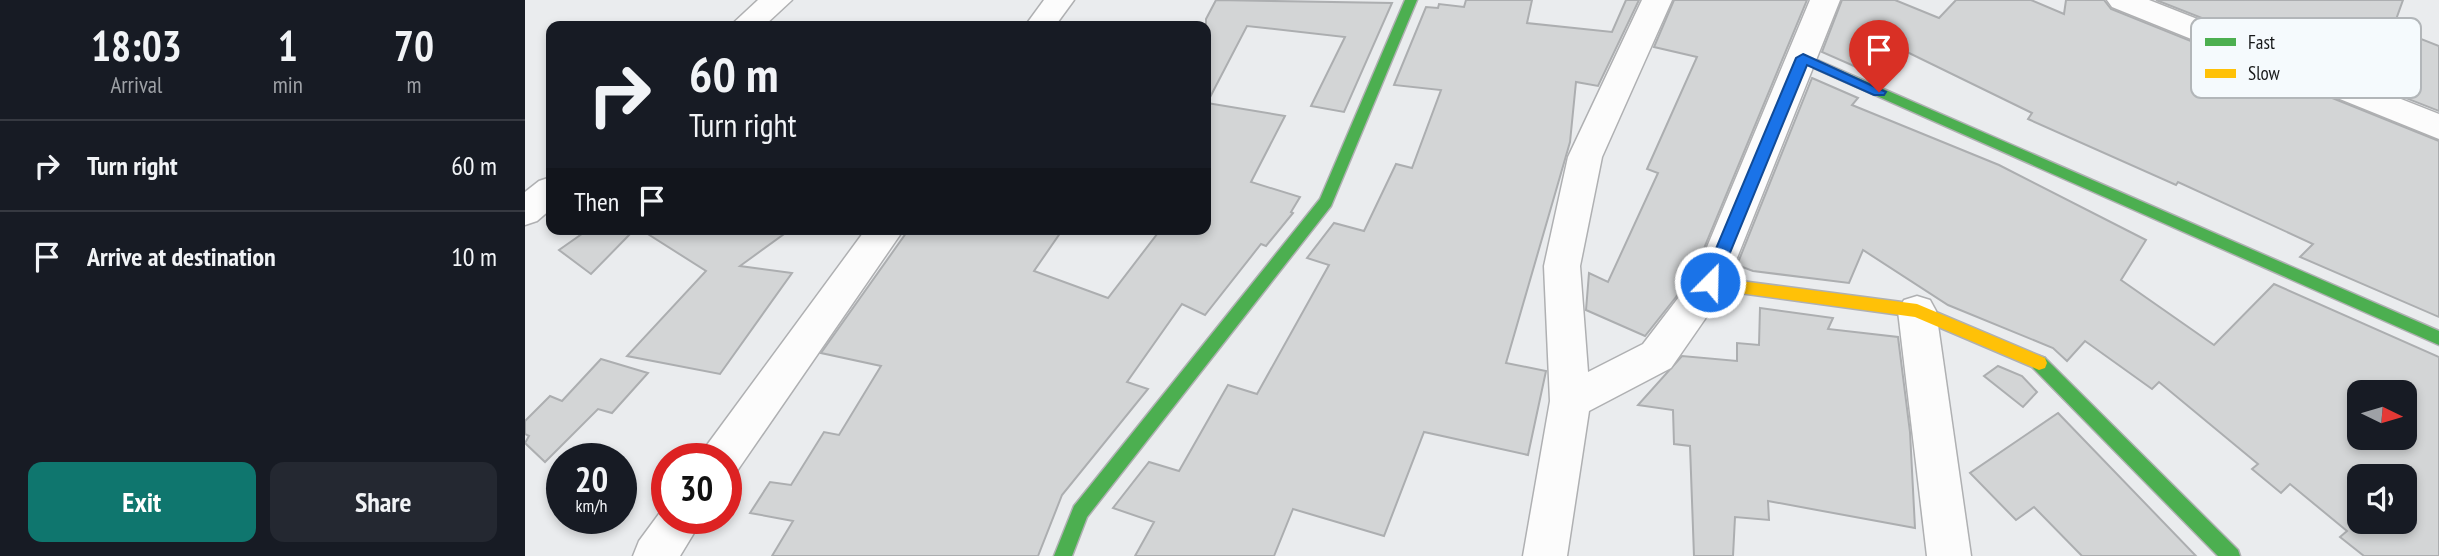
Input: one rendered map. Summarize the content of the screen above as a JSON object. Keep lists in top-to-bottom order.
{
  "legend": ["Fast", "Slow"],
  "north": "right",
  "page": {
    "eta": [
      "18:03",
      "Arrival",
      "1",
      "min",
      "70",
      "m"
    ],
    "turn": ["60 m", "Turn right"],
    "list": [
      {
        "name": "Turn right",
        "value": "60 m"
      },
      {
        "name": "Arrive at destination",
        "value": "10 m"
      }
    ],
    "then": "Then",
    "speed": "20 km/h",
    "limit": "30",
    "buttons": ["Exit", "Share"]
  }
}
